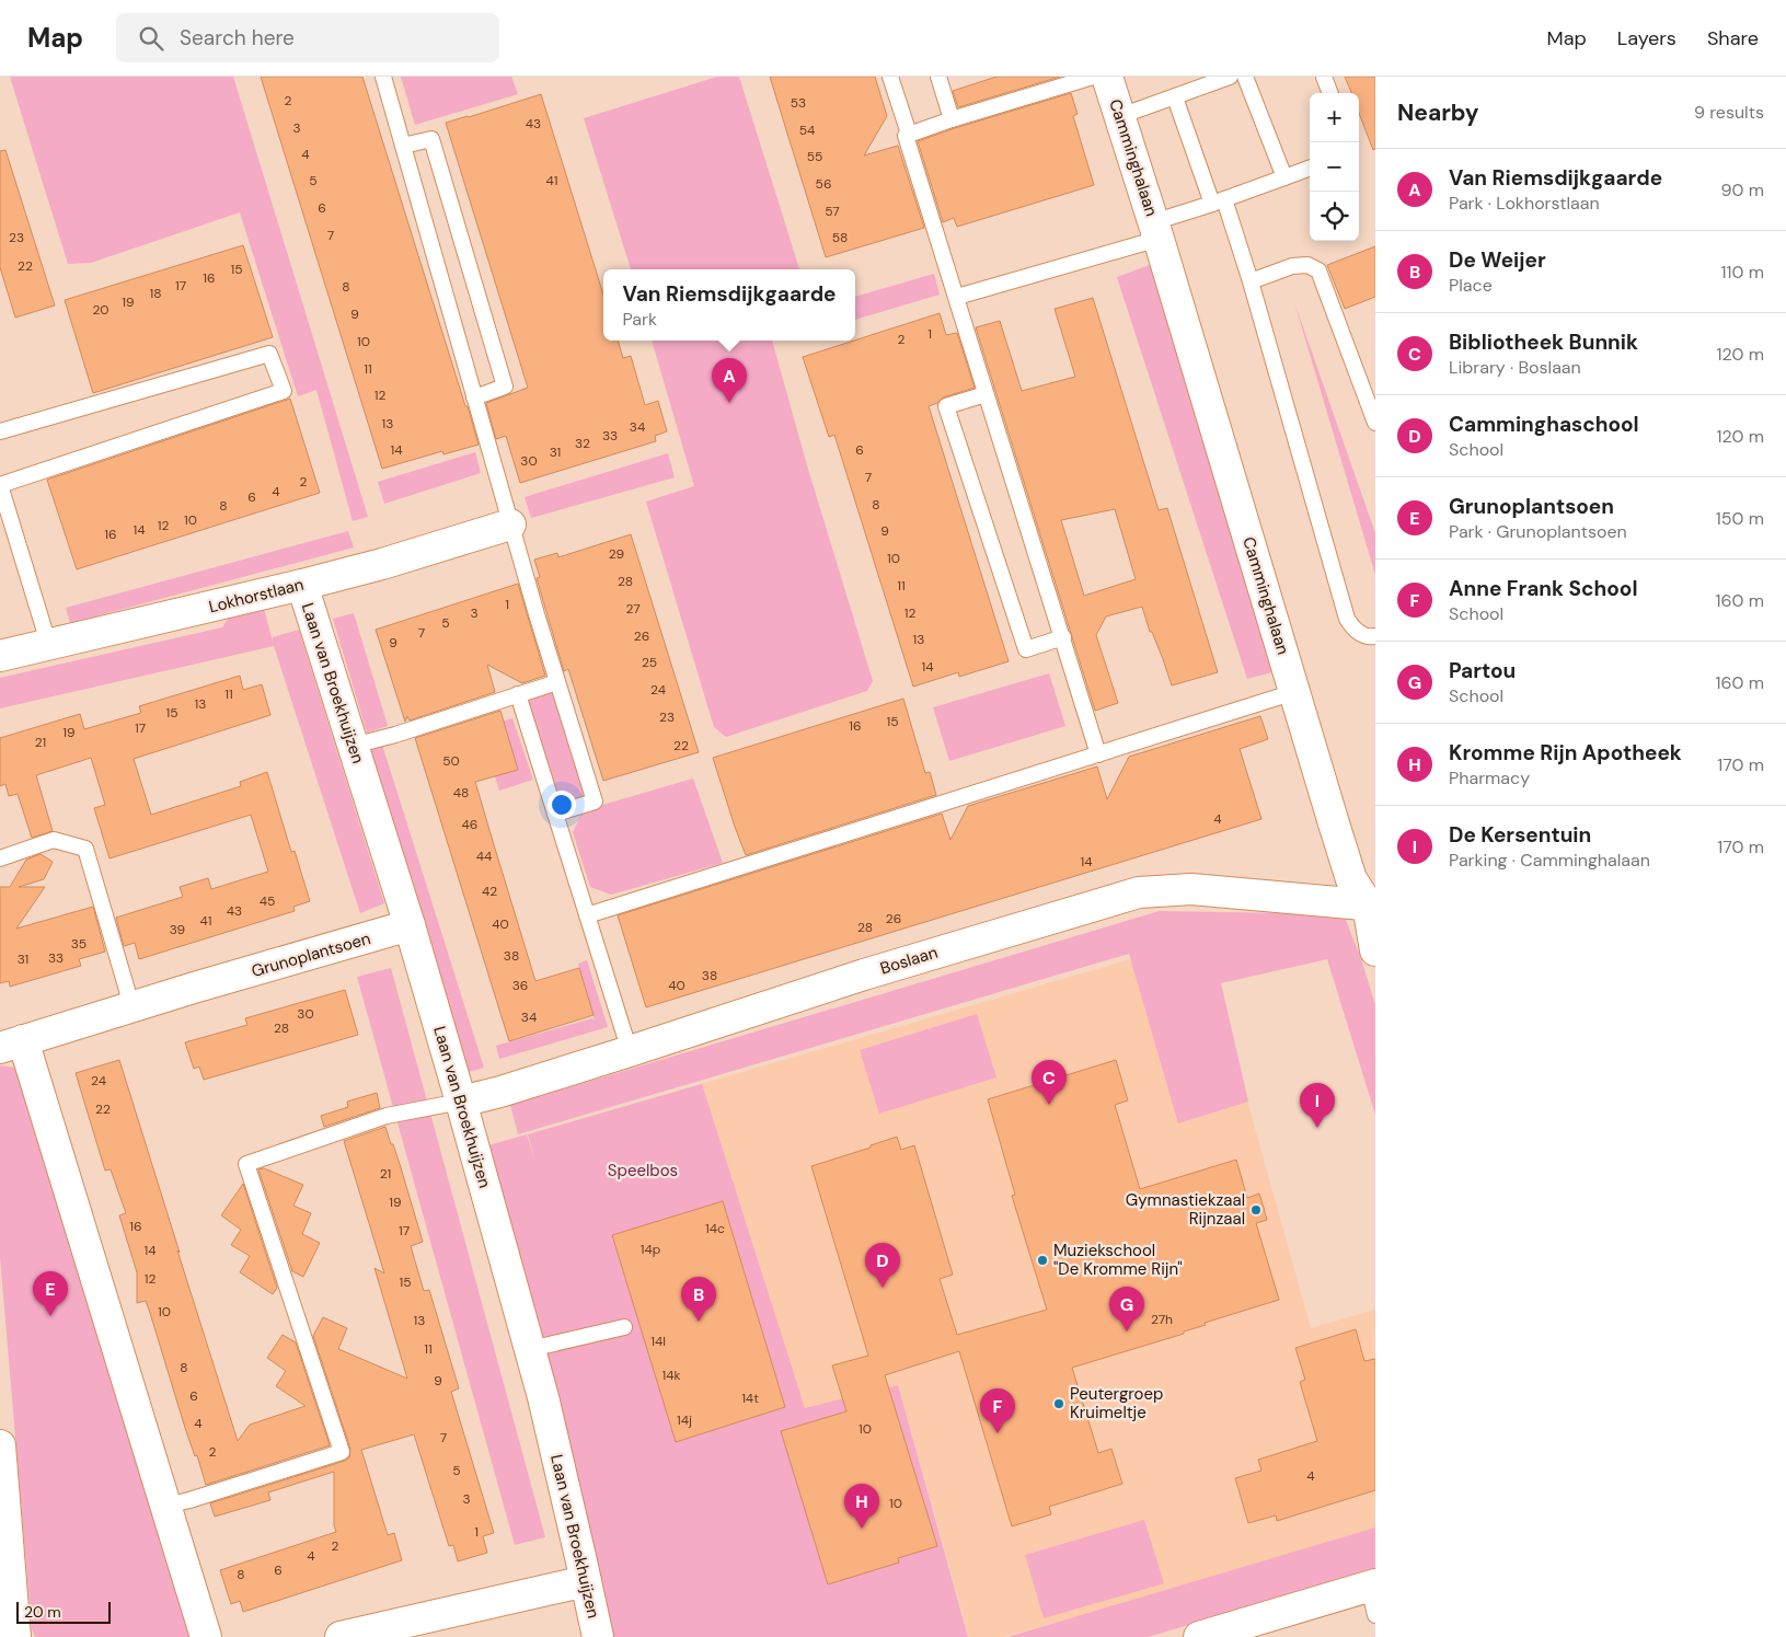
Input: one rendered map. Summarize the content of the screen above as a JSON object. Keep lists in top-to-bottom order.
{
  "streets": {
    "street": [
      "Camminghalaan",
      "Lokhorstlaan",
      "Laan van Broekhuijzen",
      "Grunoplantsoen",
      "Boslaan"
    ]
  },
  "crossings": [
    ["Camminghalaan", "Boslaan"],
    ["Lokhorstlaan", "Laan van Broekhuijzen"],
    ["Laan van Broekhuijzen", "Grunoplantsoen"],
    ["Laan van Broekhuijzen", "Boslaan"]
  ],
  "parks": ["Speelbos"],
  "places": ["Gymnastiekzaal Rijnzaal", "Muziekschool \"De Kromme Rijn\"", "Peutergroep Kruimeltje"],
  "house_numbers": [
    "2",
    "53",
    "43",
    "3",
    "54",
    "4",
    "55",
    "5",
    "41",
    "56",
    "6",
    "57",
    "7",
    "23",
    "58",
    "22",
    "15",
    "16",
    "17",
    "8",
    "18",
    "19",
    "20",
    "9",
    "1",
    "2",
    "10",
    "11",
    "12",
    "13",
    "34",
    "33",
    "32",
    "14",
    "6",
    "31",
    "30",
    "7",
    "2",
    "4",
    "6",
    "8",
    "8",
    "10",
    "12",
    "14",
    "9",
    "16",
    "29",
    "10",
    "28",
    "11",
    "1",
    "27",
    "3",
    "12",
    "5",
    "7",
    "26",
    "13",
    "9",
    "25",
    "14",
    "24",
    "11",
    "13",
    "15",
    "23",
    "15",
    "16",
    "17",
    "19",
    "21",
    "22",
    "50",
    "48",
    "4",
    "46",
    "44",
    "14",
    "42",
    "45",
    "43",
    "26",
    "41",
    "40",
    "28",
    "39",
    "35",
    "38",
    "33",
    "31",
    "38",
    "36",
    "40",
    "30",
    "34",
    "28",
    "24",
    "22",
    "21",
    "19",
    "16",
    "14c",
    "17",
    "14p",
    "14",
    "12",
    "15",
    "10",
    "27h",
    "13",
    "14l",
    "11",
    "8",
    "14k",
    "9",
    "6",
    "14t",
    "14j",
    "4",
    "10",
    "7",
    "2",
    "5",
    "4",
    "3",
    "10",
    "1",
    "2",
    "4",
    "6",
    "8"
  ],
  "scale_bar": "20 m",
  "page": {
    "header": "Map",
    "search": "Search here",
    "nav": ["Map", "Layers", "Share"],
    "heading": ["Nearby", "9 results"],
    "map_buttons": ["+", "−"],
    "list": [
      {
        "mark": "A",
        "name": "Van Riemsdijkgaarde",
        "note": "Park · Lokhorstlaan",
        "value": "90 m"
      },
      {
        "mark": "B",
        "name": "De Weijer",
        "note": "Place",
        "value": "110 m"
      },
      {
        "mark": "C",
        "name": "Bibliotheek Bunnik",
        "note": "Library · Boslaan",
        "value": "120 m"
      },
      {
        "mark": "D",
        "name": "Camminghaschool",
        "note": "School",
        "value": "120 m"
      },
      {
        "mark": "E",
        "name": "Grunoplantsoen",
        "note": "Park · Grunoplantsoen",
        "value": "150 m"
      },
      {
        "mark": "F",
        "name": "Anne Frank School",
        "note": "School",
        "value": "160 m"
      },
      {
        "mark": "G",
        "name": "Partou",
        "note": "School",
        "value": "160 m"
      },
      {
        "mark": "H",
        "name": "Kromme Rijn Apotheek",
        "note": "Pharmacy",
        "value": "170 m"
      },
      {
        "mark": "I",
        "name": "De Kersentuin",
        "note": "Parking · Camminghalaan",
        "value": "170 m"
      }
    ],
    "popup": ["Van Riemsdijkgaarde", "Park"],
    "pins": [
      "A",
      "C",
      "I",
      "D",
      "E",
      "B",
      "G",
      "F",
      "H"
    ],
    "scale": "20 m"
  }
}
